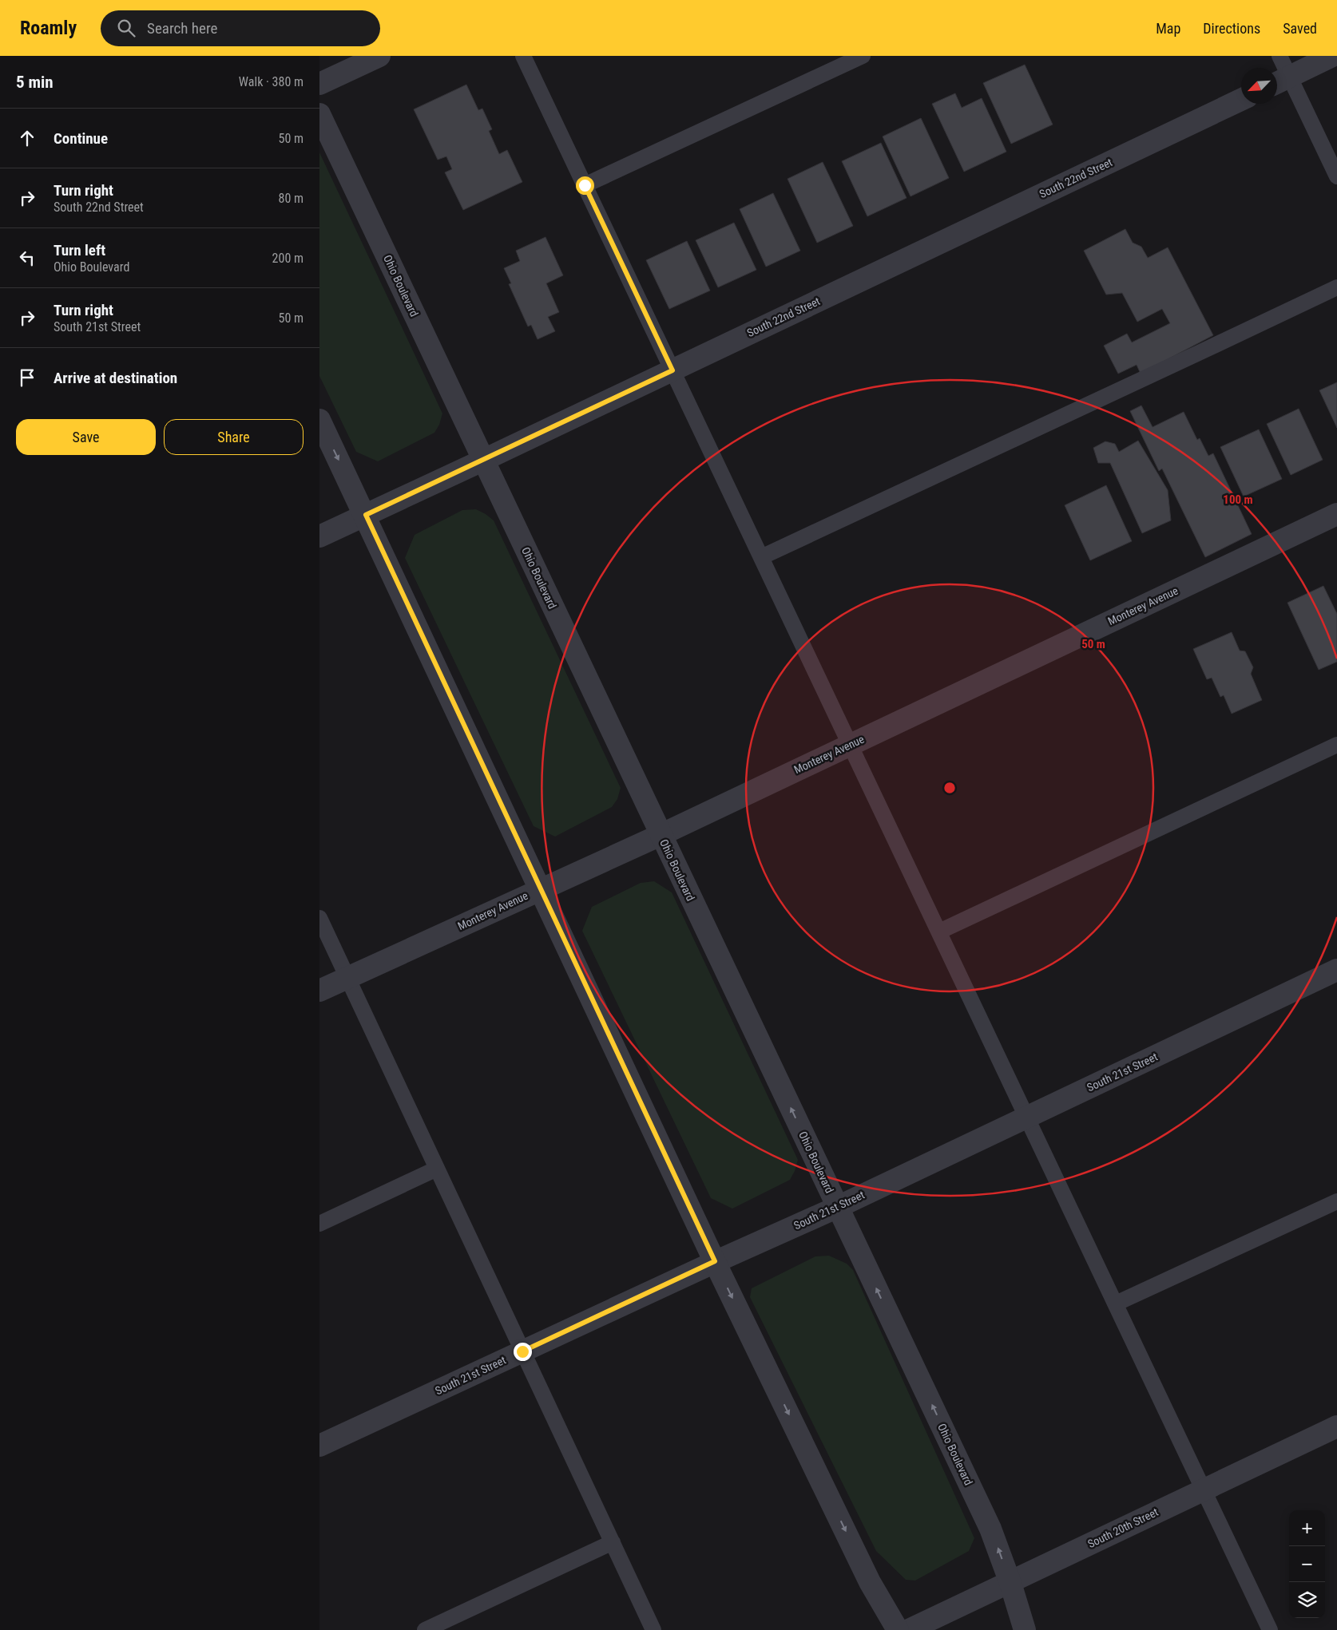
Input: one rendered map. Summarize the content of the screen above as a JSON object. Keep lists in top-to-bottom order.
{
  "streets": {
    "street": [
      "South 22nd Street",
      "Ohio Boulevard",
      "Monterey Avenue",
      "South 21st Street",
      "South 20th Street"
    ]
  },
  "crossings": [
    ["South 22nd Street", "Ohio Boulevard"],
    ["Ohio Boulevard", "Monterey Avenue"],
    ["Ohio Boulevard", "South 21st Street"],
    ["Ohio Boulevard", "South 20th Street"]
  ],
  "north": "bottom left",
  "page": {
    "header": "Roamly",
    "search": "Search here",
    "nav": ["Map", "Directions", "Saved"],
    "heading": ["5 min", "Walk · 380 m"],
    "list": [
      ["Continue", "50 m"],
      ["Turn right", "South 22nd Street", "80 m"],
      ["Turn left", "Ohio Boulevard", "200 m"],
      ["Turn right", "South 21st Street", "50 m"],
      "Arrive at destination"
    ],
    "buttons": ["Save", "Share"],
    "map_buttons": ["+", "−"]
  },
  "rings": ["100 m", "50 m"]
}
